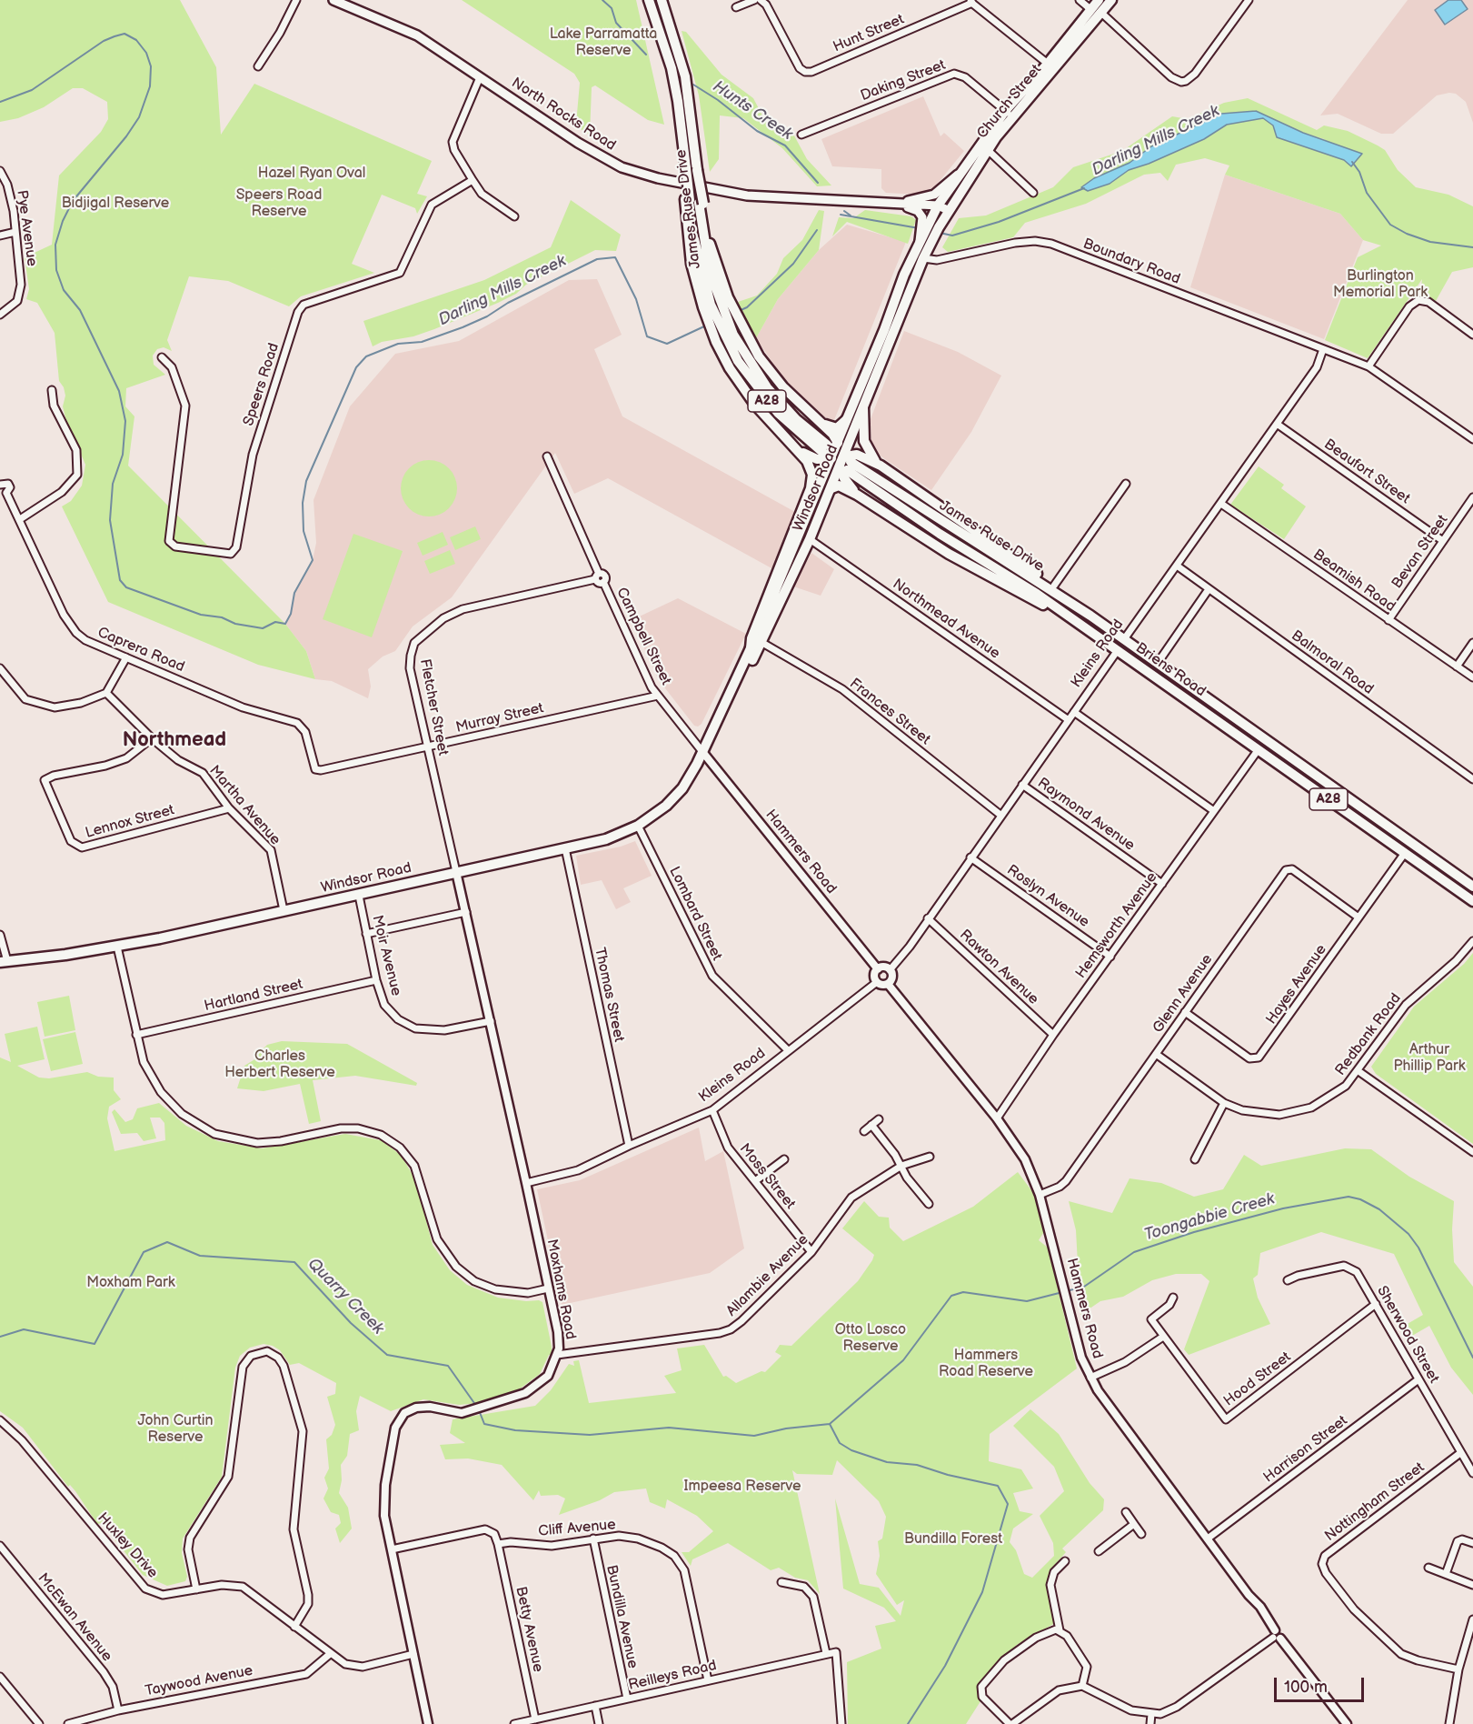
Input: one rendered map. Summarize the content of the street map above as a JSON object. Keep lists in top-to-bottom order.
{
  "streets": {
    "main road": [
      "Church Street",
      "North Rocks Road",
      "James Ruse Drive",
      "A28",
      "Windsor Road",
      "Kleins Road",
      "Briens Road"
    ],
    "street": [
      "Hunt Street",
      "Daking Street",
      "Pye Avenue",
      "Boundary Road",
      "Speers Road",
      "Beaufort Street",
      "Bevan Street",
      "Beamish Road",
      "Northmead Avenue",
      "Campbell Street",
      "Caprera Road",
      "Balmoral Road",
      "Fletcher Street",
      "Frances Street",
      "Murray Street",
      "Martha Avenue",
      "Raymond Avenue",
      "Lennox Street",
      "Hammers Road",
      "Roslyn Avenue",
      "Lombard Street",
      "Hemsworth Avenue",
      "Moir Avenue",
      "Rawton Avenue",
      "Hayes Avenue",
      "Glenn Avenue",
      "Thomas Street",
      "Hartland Street",
      "Redbank Road",
      "Moss Street",
      "Allambie Avenue",
      "Moxhams Road",
      "Sherwood Street",
      "Hood Street",
      "Harrison Street",
      "Nottingham Street",
      "Cliff Avenue",
      "Huxley Drive",
      "Bundilla Avenue",
      "McEwan Avenue",
      "Betty Avenue",
      "Reilleys Road",
      "Taywood Avenue"
    ]
  },
  "crossings": [
    ["Daking Street", "Church Street"],
    ["Church Street", "North Rocks Road"],
    ["Church Street", "Windsor Road"],
    ["James Ruse Drive", "Windsor Road"],
    ["James Ruse Drive", "Briens Road"],
    ["Boundary Road", "Windsor Road"],
    ["Boundary Road", "Kleins Road"],
    ["Beaufort Street", "Bevan Street"],
    ["Beaufort Street", "Kleins Road"],
    ["Windsor Road", "Northmead Avenue"],
    ["Windsor Road", "Campbell Street"],
    ["Windsor Road", "Briens Road"],
    ["Windsor Road", "Fletcher Street"],
    ["Windsor Road", "Frances Street"],
    ["Windsor Road", "Martha Avenue"],
    ["Windsor Road", "Hammers Road"],
    ["Windsor Road", "Lombard Street"],
    ["Windsor Road", "Moir Avenue"],
    ["Windsor Road", "Thomas Street"],
    ["Windsor Road", "Moxhams Road"],
    ["Bevan Street", "Beamish Road"],
    ["Beamish Road", "Kleins Road"],
    ["Northmead Avenue", "Kleins Road"],
    ["Campbell Street", "Fletcher Street"],
    ["Campbell Street", "Murray Street"],
    ["Campbell Street", "Hammers Road"],
    ["Caprera Road", "Murray Street"],
    ["Kleins Road", "Balmoral Road"],
    ["Kleins Road", "Briens Road"],
    ["Kleins Road", "Frances Street"],
    ["Kleins Road", "Raymond Avenue"],
    ["Kleins Road", "Hammers Road"],
    ["Kleins Road", "Roslyn Avenue"],
    ["Kleins Road", "Lombard Street"],
    ["Kleins Road", "Rawton Avenue"],
    ["Kleins Road", "Thomas Street"],
    ["Kleins Road", "Moss Street"],
    ["Kleins Road", "Moxhams Road"],
    ["Briens Road", "Hemsworth Avenue"],
    ["Briens Road", "Hayes Avenue"],
    ["Fletcher Street", "Murray Street"],
    ["Fletcher Street", "Moxhams Road"],
    ["Martha Avenue", "Lennox Street"],
    ["Raymond Avenue", "Hemsworth Avenue"],
    ["Hammers Road", "Hemsworth Avenue"],
    ["Hammers Road", "Glenn Avenue"],
    ["Hammers Road", "Harrison Street"],
    ["Roslyn Avenue", "Hemsworth Avenue"],
    ["Hemsworth Avenue", "Rawton Avenue"],
    ["Moir Avenue", "Hartland Street"],
    ["Moir Avenue", "Moxhams Road"],
    ["Hayes Avenue", "Glenn Avenue"],
    ["Glenn Avenue", "Redbank Road"],
    ["Moss Street", "Allambie Avenue"],
    ["Allambie Avenue", "Moxhams Road"],
    ["Moxhams Road", "Huxley Drive"],
    ["Sherwood Street", "Hood Street"],
    ["Sherwood Street", "Harrison Street"],
    ["Sherwood Street", "Nottingham Street"],
    ["Cliff Avenue", "Bundilla Avenue"],
    ["Cliff Avenue", "Betty Avenue"],
    ["Cliff Avenue", "Reilleys Road"],
    ["Huxley Drive", "Taywood Avenue"],
    ["Bundilla Avenue", "Reilleys Road"],
    ["McEwan Avenue", "Taywood Avenue"],
    ["Betty Avenue", "Reilleys Road"]
  ],
  "districts": ["Northmead"],
  "water": [
    "Hunts Creek",
    "Darling Mills Creek",
    "Toongabbie Creek",
    "Quarry Creek"
  ],
  "parks": [
    "Lake Parramatta Reserve",
    "Hazel Ryan Oval",
    "Speers Road Reserve",
    "Bidjigal Reserve",
    "Burlington Memorial Park",
    "Arthur Phillip Park",
    "Charles Herbert Reserve",
    "Moxham Park",
    "Otto Losco Reserve",
    "Hammers Road Reserve",
    "John Curtin Reserve",
    "Impeesa Reserve",
    "Bundilla Forest"
  ],
  "scale_bar": "100 m"
}
